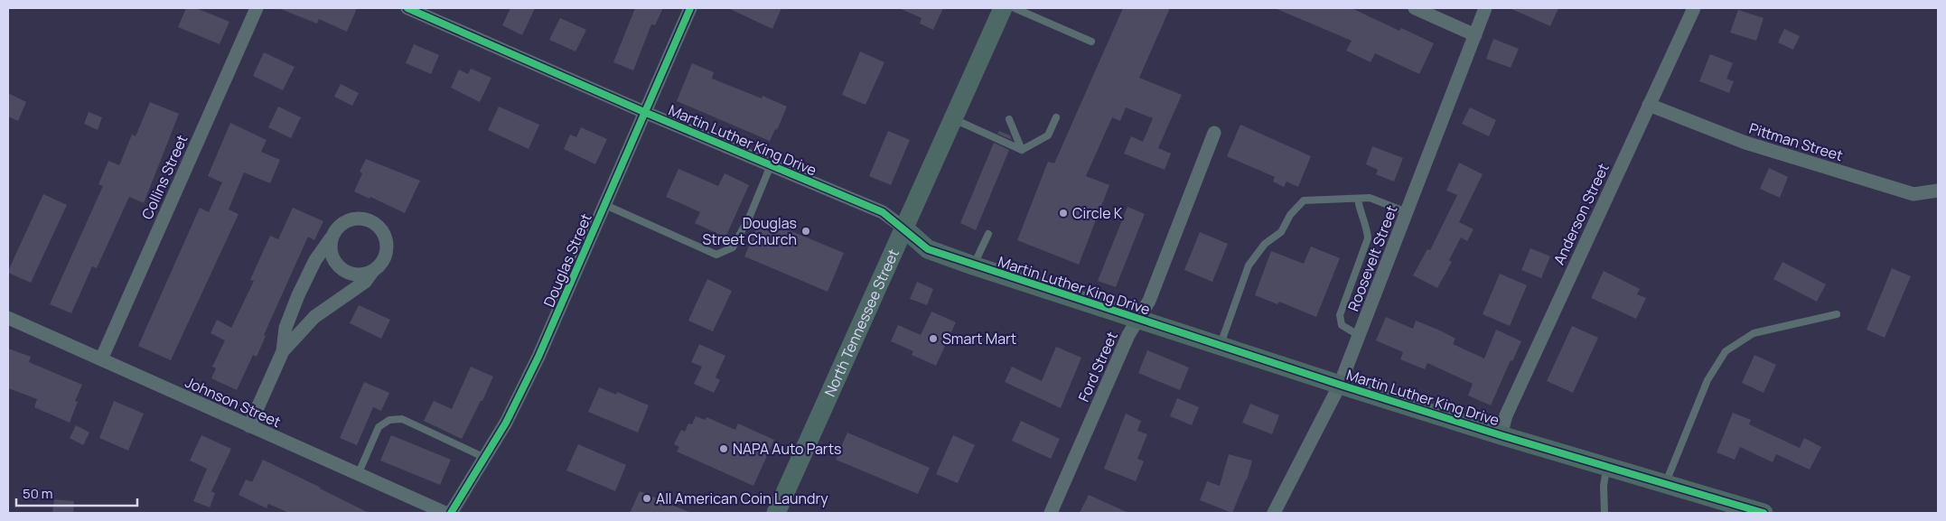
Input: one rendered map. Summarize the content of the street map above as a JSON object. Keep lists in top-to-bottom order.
{
  "streets": {
    "street": [
      "Martin Luther King Drive",
      "Pittman Street",
      "Collins Street",
      "Anderson Street",
      "Roosevelt Street",
      "Douglas Street",
      "North Tennessee Street",
      "Ford Street",
      "Johnson Street"
    ]
  },
  "crossings": [
    ["Martin Luther King Drive", "Anderson Street"],
    ["Martin Luther King Drive", "Roosevelt Street"],
    ["Martin Luther King Drive", "Douglas Street"],
    ["Martin Luther King Drive", "North Tennessee Street"],
    ["Martin Luther King Drive", "Ford Street"],
    ["Pittman Street", "Anderson Street"],
    ["Collins Street", "Johnson Street"]
  ],
  "places": [
    "Circle K",
    "Douglas Street Church",
    "Smart Mart",
    "NAPA Auto Parts",
    "All American Coin Laundry"
  ],
  "scale_bar": "50 m"
}
